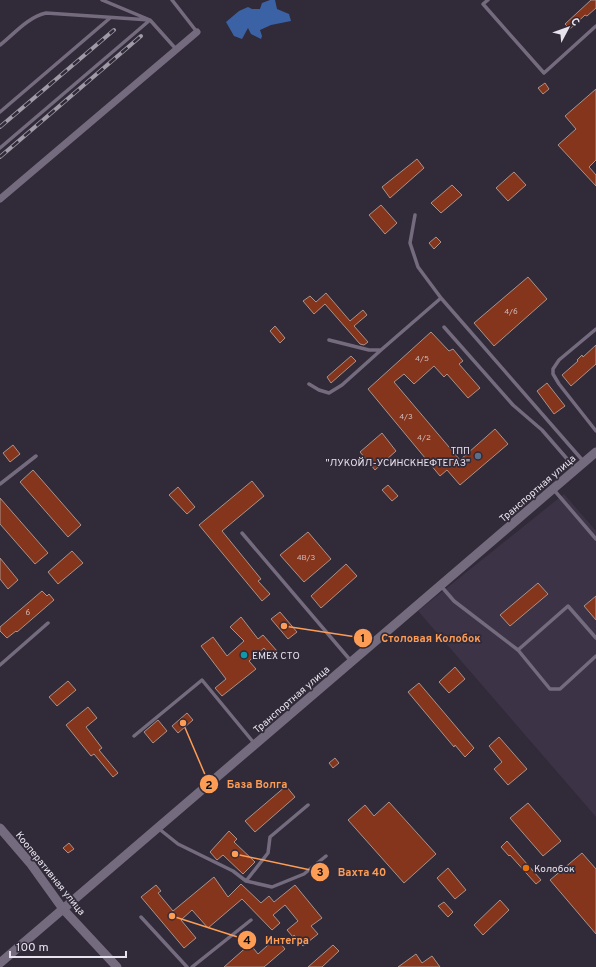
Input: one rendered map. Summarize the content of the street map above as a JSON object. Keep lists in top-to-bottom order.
{
  "streets": {
    "street": ["Транспортная улица", "Кооперативная улица"]
  },
  "crossings": [
    ["Транспортная улица", "Кооперативная улица"]
  ],
  "places": [
    "ТПП \"ЛУКОЙЛ-УСИНСКНЕФТЕГАЗ\"",
    "Столовая Колобок",
    "EMEX СТО",
    "База Волга",
    "Вахта 40",
    "Колобок",
    "Интегра"
  ],
  "house_numbers": [
    "4/6",
    "4/5",
    "4/3",
    "4/2",
    "4В/3",
    "6"
  ],
  "scale_bar": "100 m",
  "north": "top right"
}
